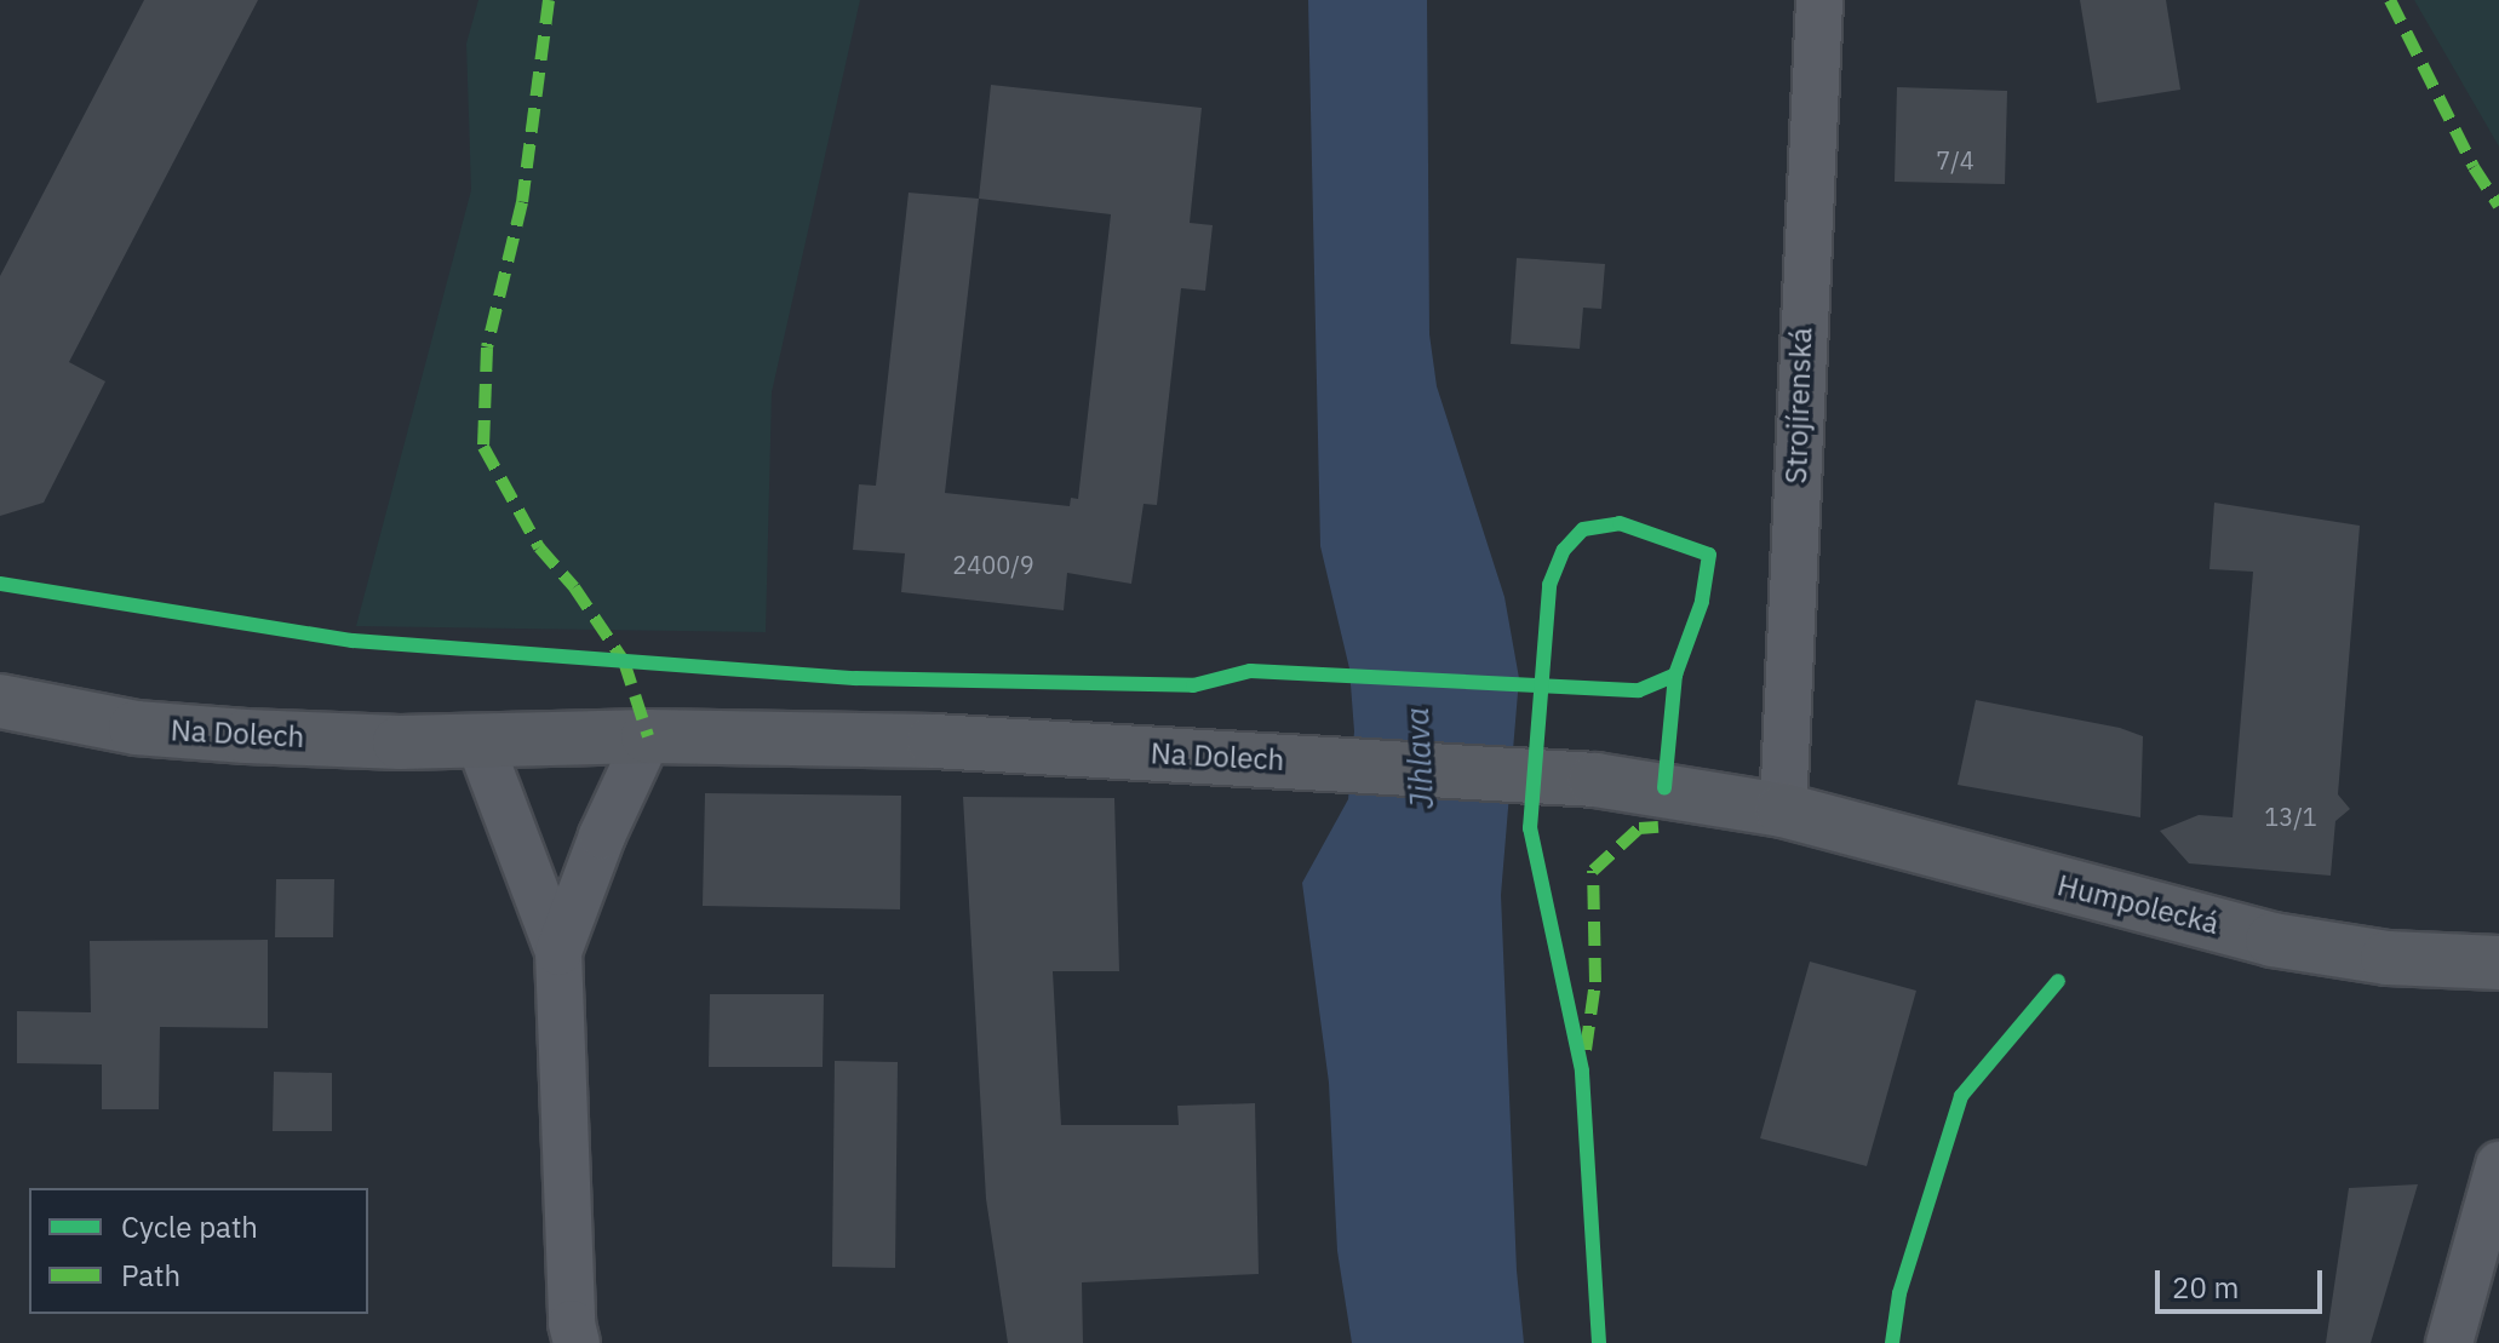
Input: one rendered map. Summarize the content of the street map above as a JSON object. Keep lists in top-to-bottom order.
{
  "streets": {
    "main road": ["Na Dolech", "Humpolecká"],
    "street": ["Strojírenská"]
  },
  "crossings": [
    ["Strojírenská", "Na Dolech"],
    ["Strojírenská", "Humpolecká"],
    ["Na Dolech", "Humpolecká"]
  ],
  "water": ["Jihlava"],
  "house_numbers": ["7/4", "2400/9", "13/1"],
  "legend": ["Cycle path", "Path"],
  "scale_bar": "20 m"
}
